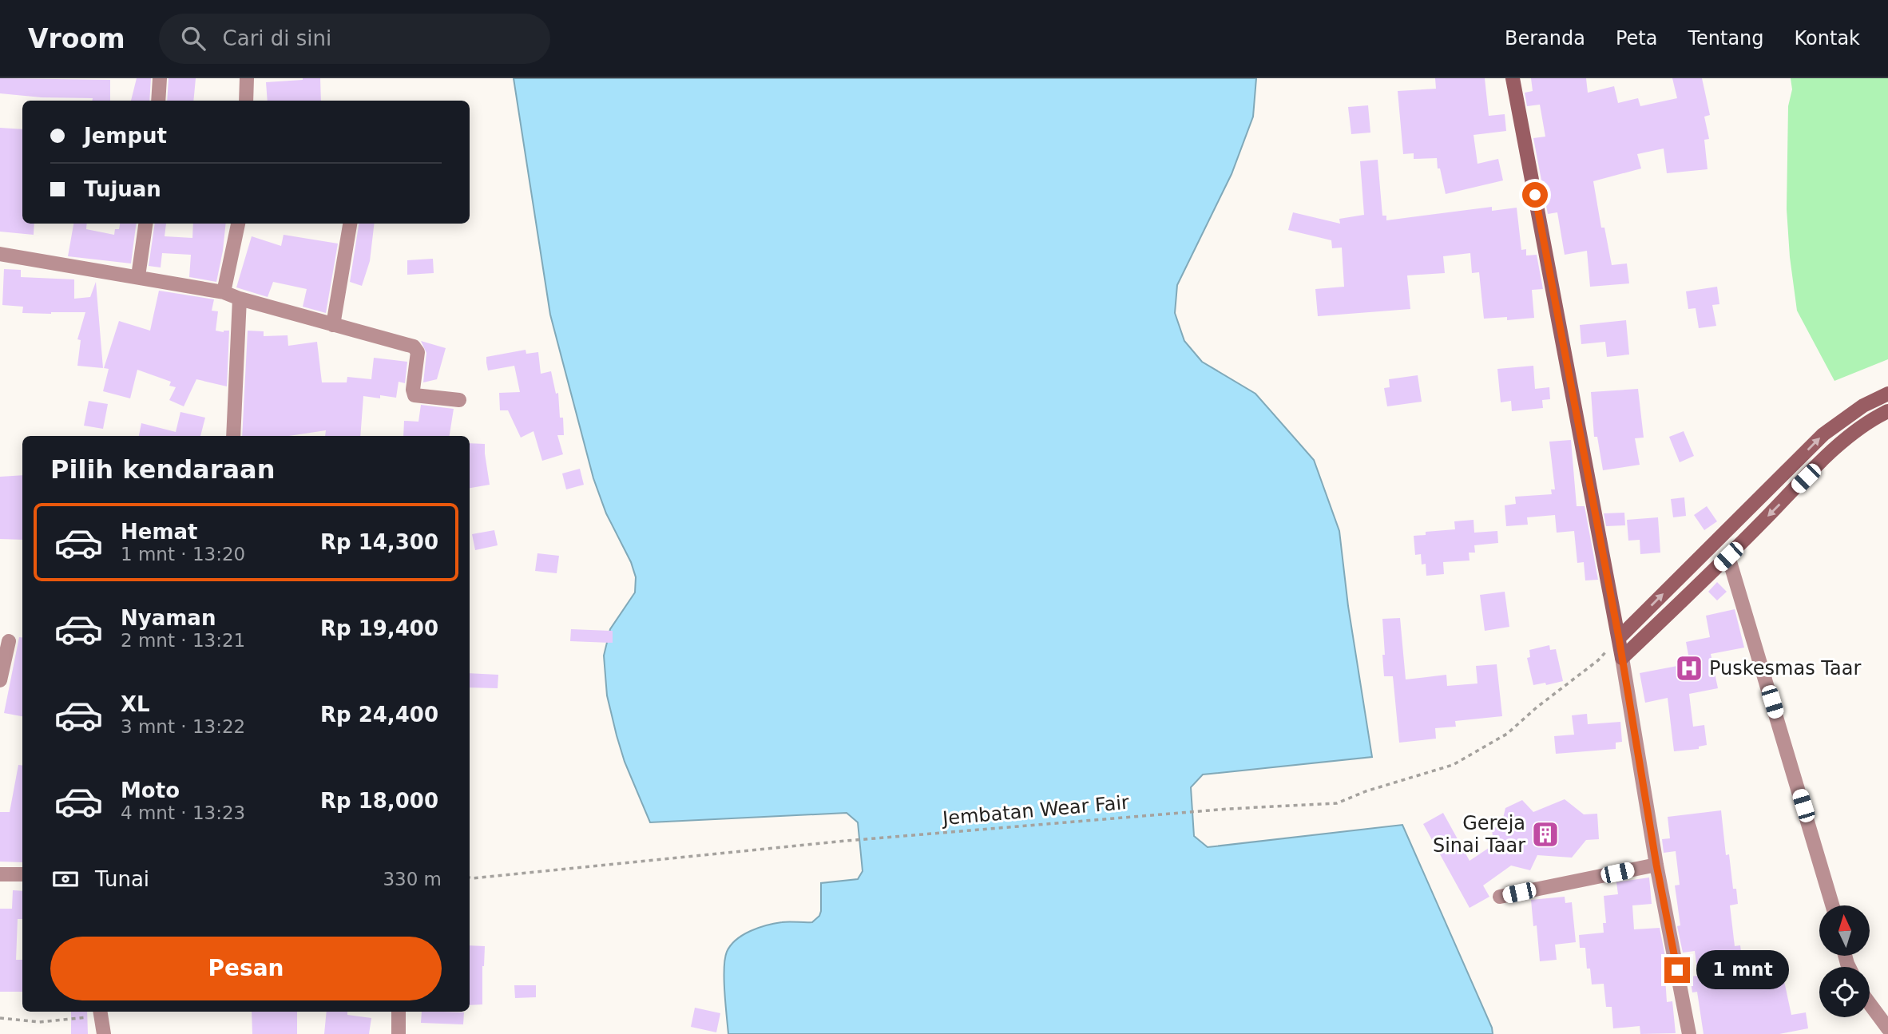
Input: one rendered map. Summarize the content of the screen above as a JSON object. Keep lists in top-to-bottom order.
{
  "streets": {
    "path": ["Jembatan Wear Fair"]
  },
  "places": {
    "hospital": ["Puskesmas Taar"],
    "building": ["Gereja Sinai Taar"]
  },
  "north": "top",
  "page": {
    "header": "Vroom",
    "search": "Cari di sini",
    "nav": [
      "Beranda",
      "Peta",
      "Tentang",
      "Kontak"
    ],
    "banner": ["Jemput", "Tujuan"],
    "heading": "Pilih kendaraan",
    "list": [
      {
        "name": "Hemat",
        "note": "1 mnt · 13:20",
        "value": "Rp 14,300"
      },
      {
        "name": "Nyaman",
        "note": "2 mnt · 13:21",
        "value": "Rp 19,400"
      },
      {
        "name": "XL",
        "note": "3 mnt · 13:22",
        "value": "Rp 24,400"
      },
      {
        "name": "Moto",
        "note": "4 mnt · 13:23",
        "value": "Rp 18,000"
      }
    ],
    "pay": ["Tunai", "330 m"],
    "buttons": "Pesan",
    "bubble": "1 mnt"
  }
}
